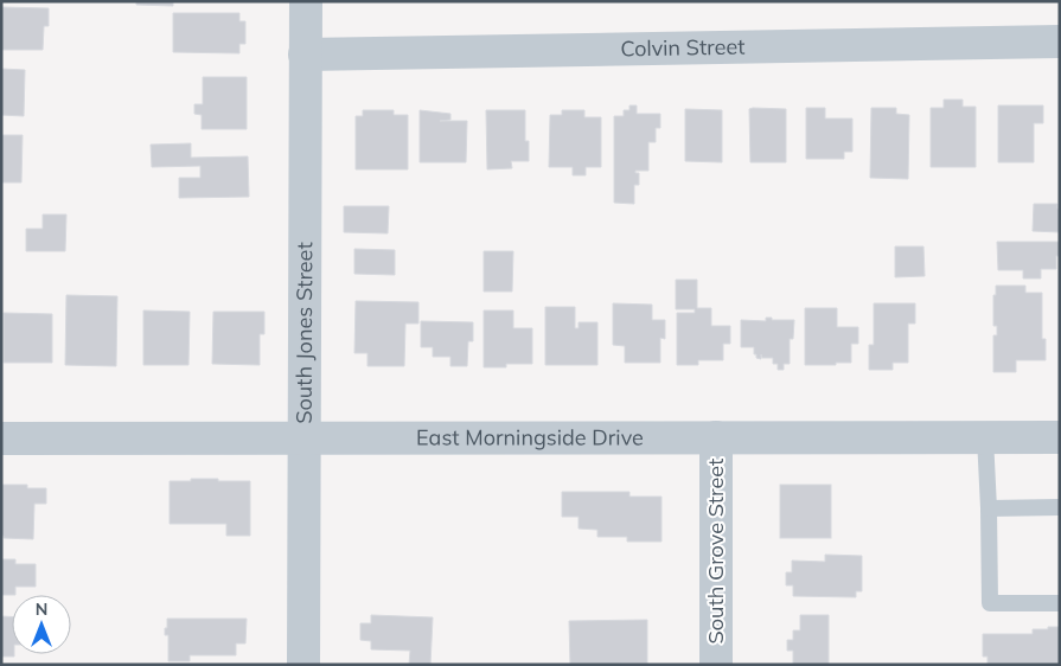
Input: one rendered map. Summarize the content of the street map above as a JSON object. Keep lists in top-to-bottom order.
{
  "streets": {
    "street": [
      "Colvin Street",
      "South Jones Street",
      "East Morningside Drive",
      "South Grove Street"
    ]
  },
  "crossings": [
    ["Colvin Street", "South Jones Street"],
    ["South Jones Street", "East Morningside Drive"],
    ["East Morningside Drive", "South Grove Street"]
  ],
  "north": "top"
}
